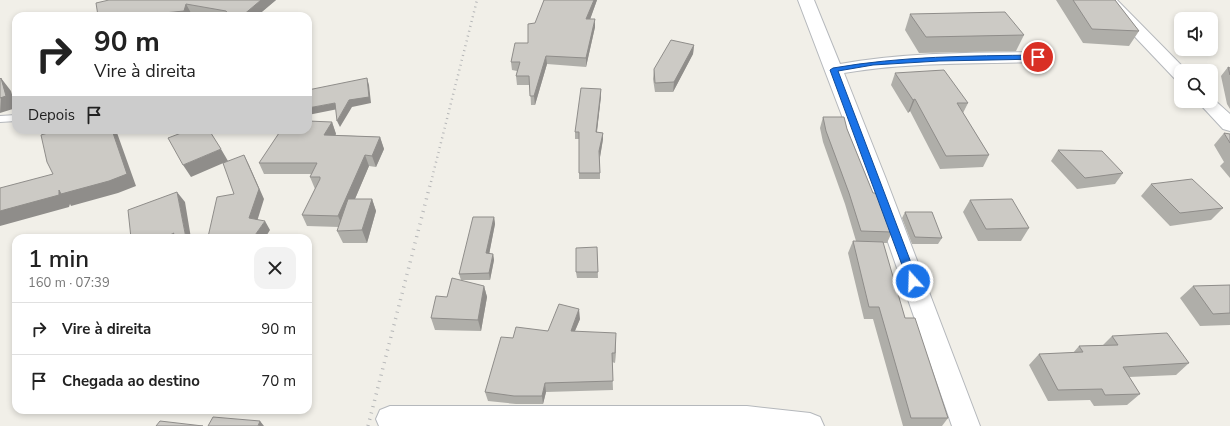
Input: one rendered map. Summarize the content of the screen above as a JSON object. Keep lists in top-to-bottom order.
{
  "page": {
    "turn": ["90 m", "Vire à direita"],
    "then": "Depois",
    "heading": ["1 min", "160 m · 07:39"],
    "list": [
      {
        "name": "Vire à direita",
        "value": "90 m"
      },
      {
        "name": "Chegada ao destino",
        "value": "70 m"
      }
    ]
  }
}
